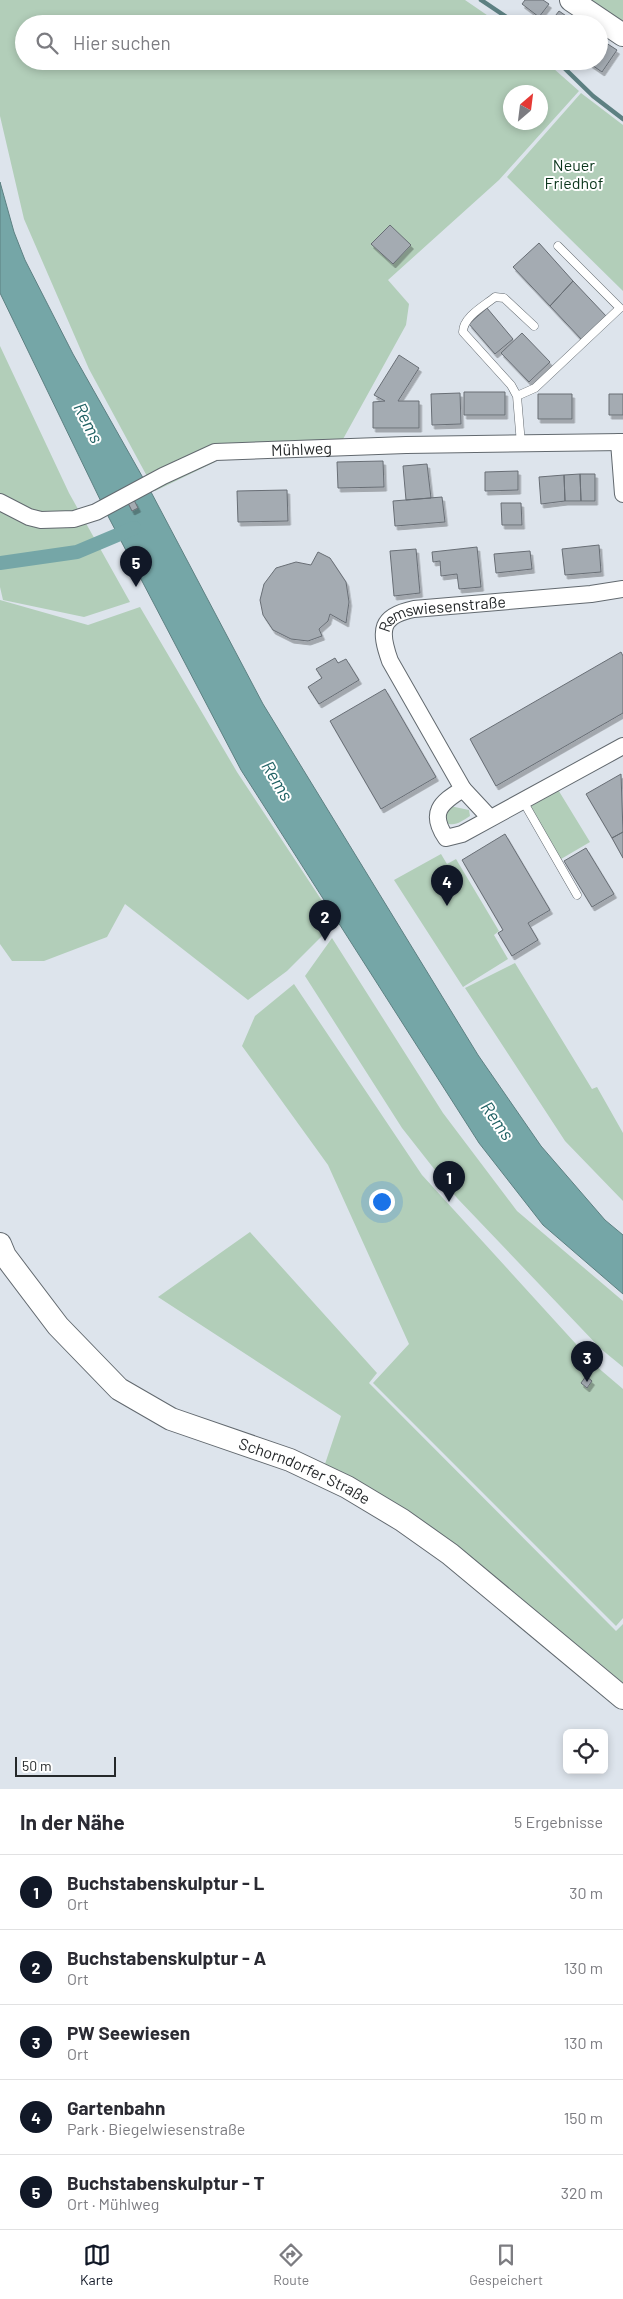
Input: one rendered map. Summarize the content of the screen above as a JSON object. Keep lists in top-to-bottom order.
{
  "streets": {
    "main road": ["Schorndorfer Straße"],
    "street": ["Mühlweg", "Remswiesenstraße"]
  },
  "water": ["Rems"],
  "parks": ["Neuer Friedhof"],
  "scale_bar": "50 m",
  "north": "top right",
  "page": {
    "search": "Hier suchen",
    "pins": [
      "5",
      "4",
      "2",
      "1",
      "3"
    ],
    "scale": "50 m",
    "heading": ["In der Nähe", "5 Ergebnisse"],
    "list": [
      {
        "mark": "1",
        "name": "Buchstabenskulptur - L",
        "note": "Ort",
        "value": "30 m"
      },
      {
        "mark": "2",
        "name": "Buchstabenskulptur - A",
        "note": "Ort",
        "value": "130 m"
      },
      {
        "mark": "3",
        "name": "PW Seewiesen",
        "note": "Ort",
        "value": "130 m"
      },
      {
        "mark": "4",
        "name": "Gartenbahn",
        "note": "Park · Biegelwiesenstraße",
        "value": "150 m"
      },
      {
        "mark": "5",
        "name": "Buchstabenskulptur - T",
        "note": "Ort · Mühlweg",
        "value": "320 m"
      }
    ],
    "nav": ["Karte", "Route", "Gespeichert"]
  }
}
